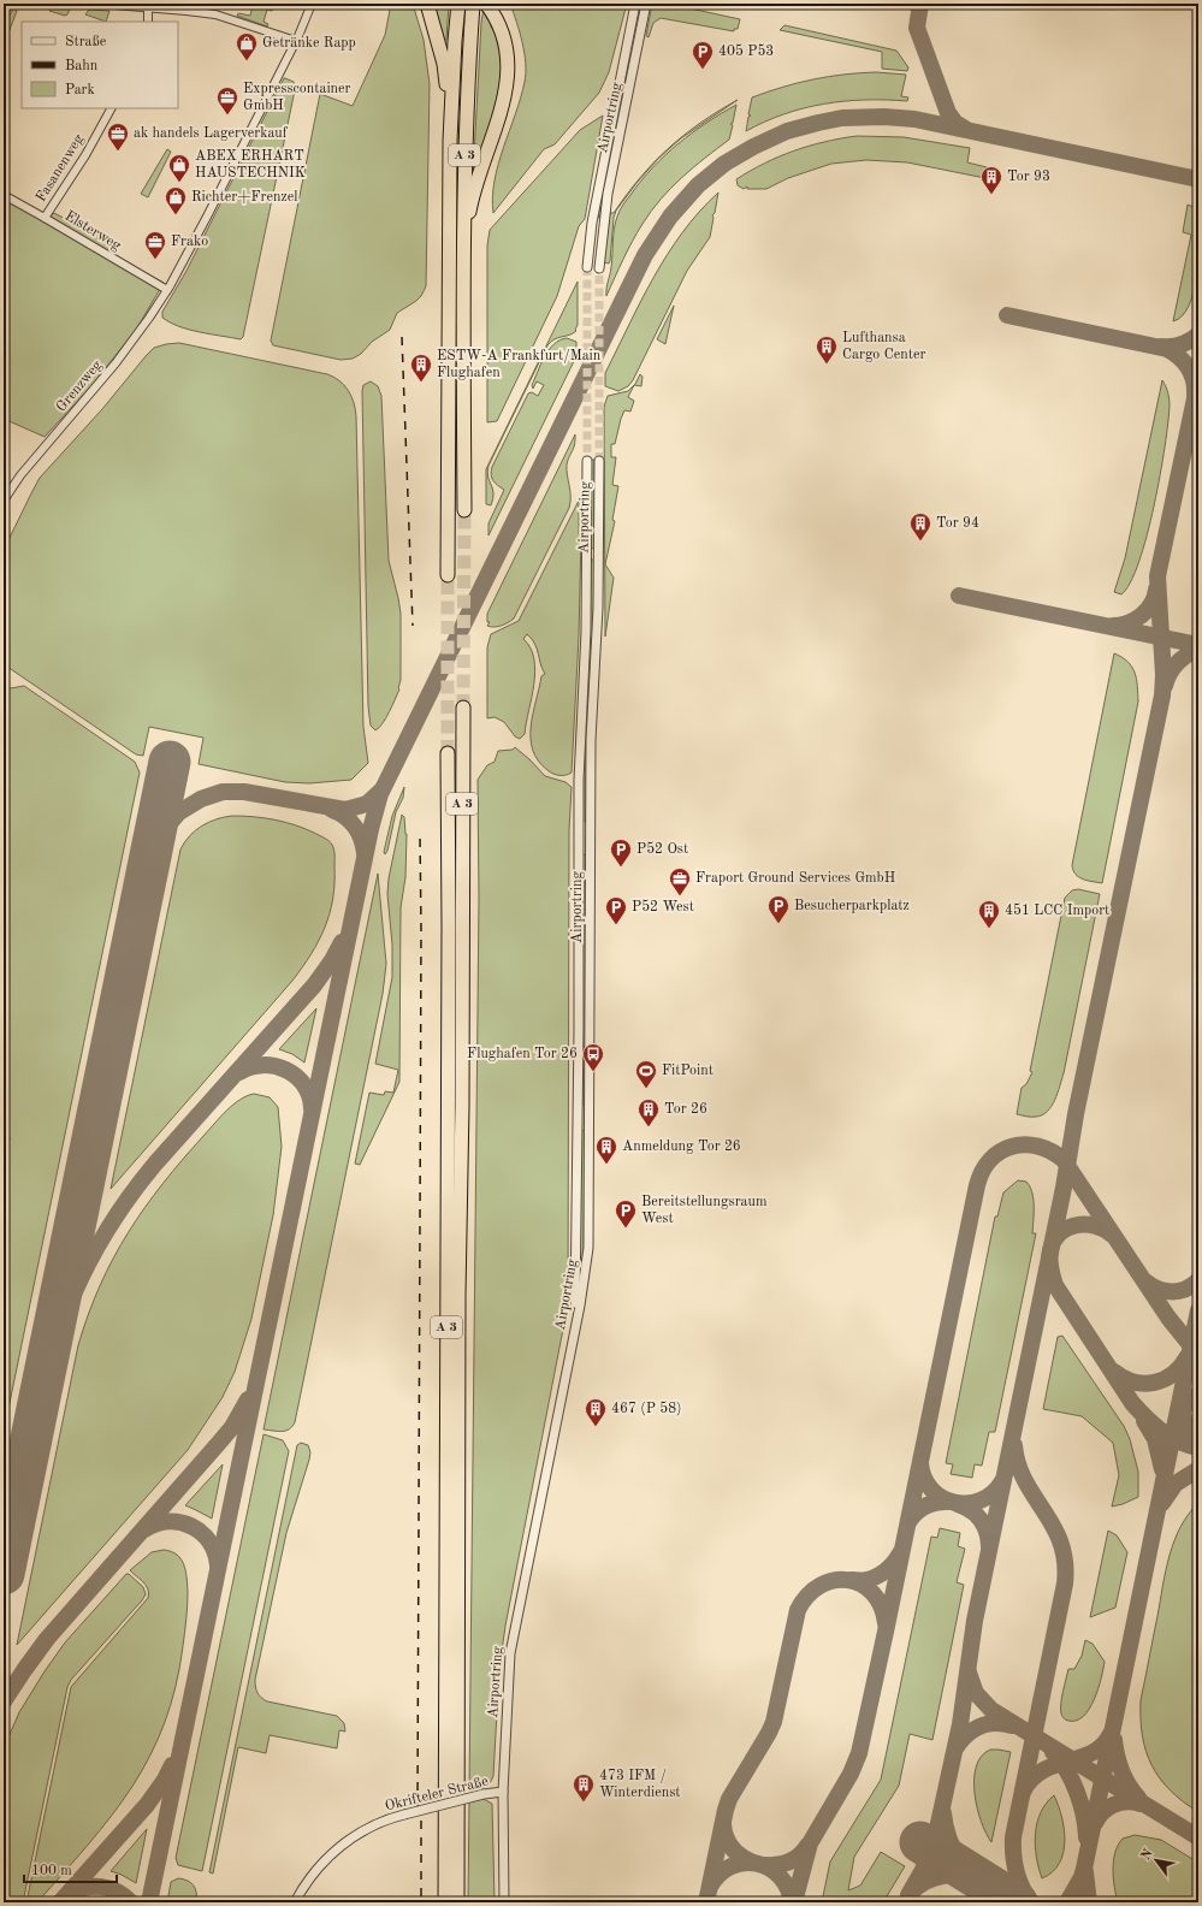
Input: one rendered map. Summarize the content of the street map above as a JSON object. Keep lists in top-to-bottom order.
{
  "streets": {
    "highway": ["A 3"],
    "street": [
      "Airportring",
      "Fasanenweg",
      "Elsterweg",
      "Grenzweg",
      "Okrifteler Straße"
    ]
  },
  "crossings": [
    ["Airportring", "Okrifteler Straße"],
    ["Fasanenweg", "Elsterweg"],
    ["Elsterweg", "Grenzweg"]
  ],
  "places": {
    "shop": ["Getränke Rapp", "ABEX ERHART HAUSTECHNIK", "Richter+Frenzel"],
    "parking": [
      "405 P53",
      "P52 Ost",
      "Besucherparkplatz",
      "P52 West",
      "Bereitstellungsraum West"
    ],
    "office": [
      "Expresscontainer GmbH",
      "ak handels Lagerverkauf",
      "Frako",
      "Fraport Ground Services GmbH"
    ],
    "building": [
      "Tor 93",
      "Lufthansa Cargo Center",
      "ESTW-A Frankfurt/Main Flughafen",
      "Tor 94",
      "451 LCC Import",
      "Tor 26",
      "Anmeldung Tor 26",
      "467 (P 58)",
      "473 IFM / Winterdienst"
    ],
    "bus stop": ["Flughafen Tor 26"],
    "sports": ["FitPoint"]
  },
  "legend": ["Straße", "Bahn", "Park"],
  "scale_bar": "100 m",
  "north": "top left"
}
